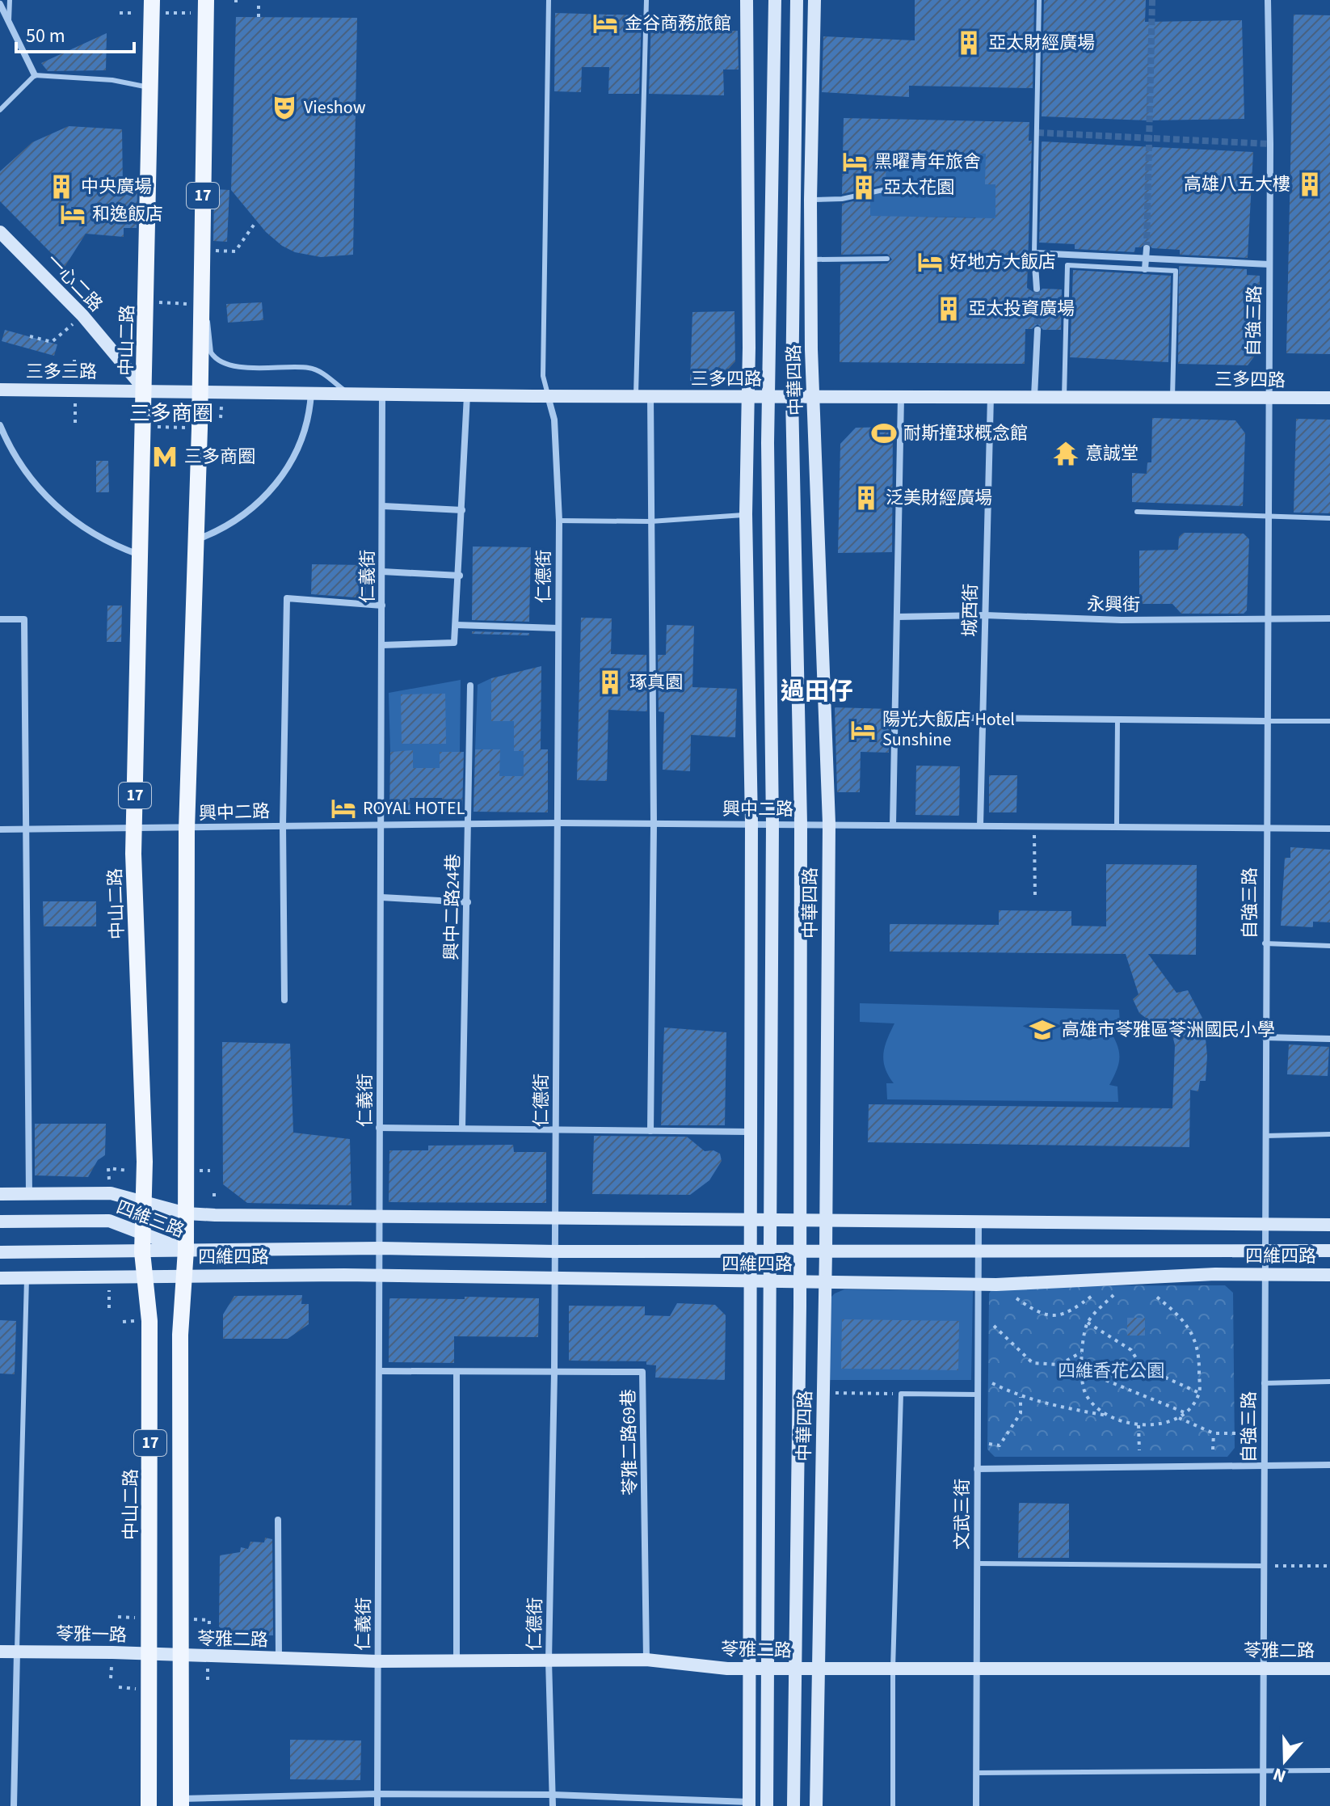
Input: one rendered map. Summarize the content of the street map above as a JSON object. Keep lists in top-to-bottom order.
{
  "streets": {
    "main road": ["17", "中山二路"],
    "street": [
      "一心二路",
      "自強三路",
      "三多三路",
      "三多四路",
      "中華四路",
      "仁義街",
      "仁德街",
      "永興街",
      "城西街",
      "興中二路",
      "興中二路24巷",
      "四維三路",
      "四維四路",
      "苓雅二路69巷",
      "文武三街",
      "苓雅一路",
      "苓雅二路"
    ]
  },
  "crossings": [
    ["17", "三多三路"],
    ["17", "三多四路"],
    ["17", "興中二路"],
    ["17", "四維三路"],
    ["17", "四維四路"],
    ["17", "苓雅一路"],
    ["17", "苓雅二路"],
    ["一心二路", "中山二路"],
    ["一心二路", "三多三路"],
    ["自強三路", "三多四路"],
    ["自強三路", "永興街"],
    ["自強三路", "興中二路"],
    ["自強三路", "四維四路"],
    ["自強三路", "苓雅二路"],
    ["中山二路", "三多三路"],
    ["中山二路", "興中二路"],
    ["中山二路", "四維三路"],
    ["中山二路", "苓雅一路"],
    ["三多三路", "三多四路"],
    ["三多四路", "中華四路"],
    ["三多四路", "仁義街"],
    ["三多四路", "仁德街"],
    ["三多四路", "城西街"],
    ["中華四路", "興中二路"],
    ["中華四路", "四維四路"],
    ["中華四路", "苓雅二路"],
    ["仁義街", "興中二路"],
    ["仁義街", "四維四路"],
    ["仁義街", "苓雅二路69巷"],
    ["仁義街", "苓雅二路"],
    ["仁德街", "興中二路"],
    ["仁德街", "四維四路"],
    ["仁德街", "苓雅二路69巷"],
    ["仁德街", "苓雅二路"],
    ["永興街", "城西街"],
    ["城西街", "興中二路"],
    ["興中二路", "興中二路24巷"],
    ["四維三路", "四維四路"],
    ["四維四路", "文武三街"],
    ["苓雅二路69巷", "苓雅二路"],
    ["文武三街", "苓雅二路"],
    ["苓雅一路", "苓雅二路"]
  ],
  "districts": ["三多商圈", "過田仔"],
  "parks": ["四維香花公園"],
  "places": {
    "hotel": [
      "金谷商務旅館",
      "黑曜青年旅舍",
      "和逸飯店",
      "好地方大飯店",
      "陽光大飯店 Hotel Sunshine",
      "ROYAL HOTEL"
    ],
    "building": [
      "亞太財經廣場",
      "高雄八五大樓",
      "中央廣場",
      "亞太花園",
      "亞太投資廣場",
      "泛美財經廣場",
      "琢真園"
    ],
    "theatre": ["Vieshow"],
    "sports": ["耐斯撞球概念館"],
    "temple": ["意誠堂"],
    "metro station": ["三多商圈"],
    "school or university": ["高雄市苓雅區苓洲國民小學"]
  },
  "scale_bar": "50 m",
  "north": "bottom"
}
